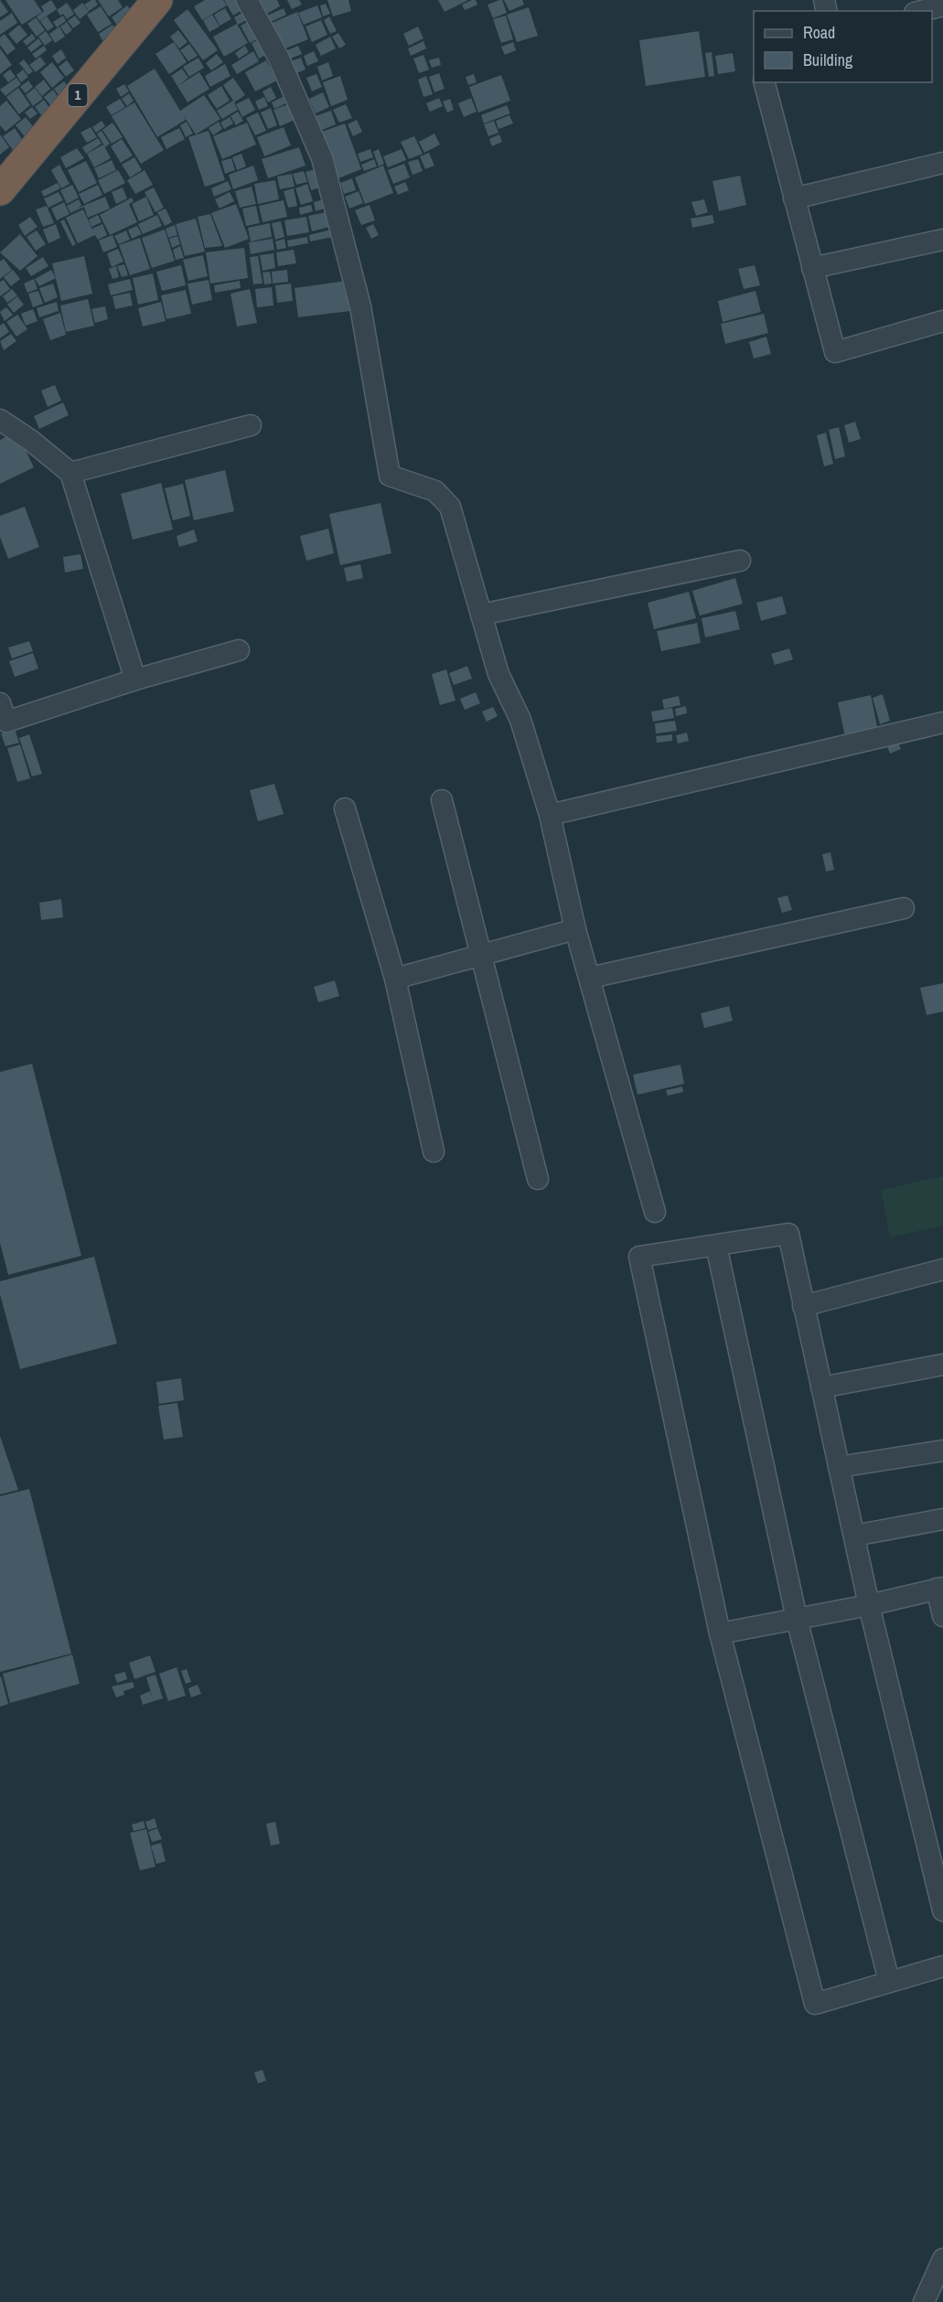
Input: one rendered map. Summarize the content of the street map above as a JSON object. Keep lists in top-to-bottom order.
{
  "streets": {
    "highway": ["1"]
  },
  "legend": ["Road", "Building"]
}
